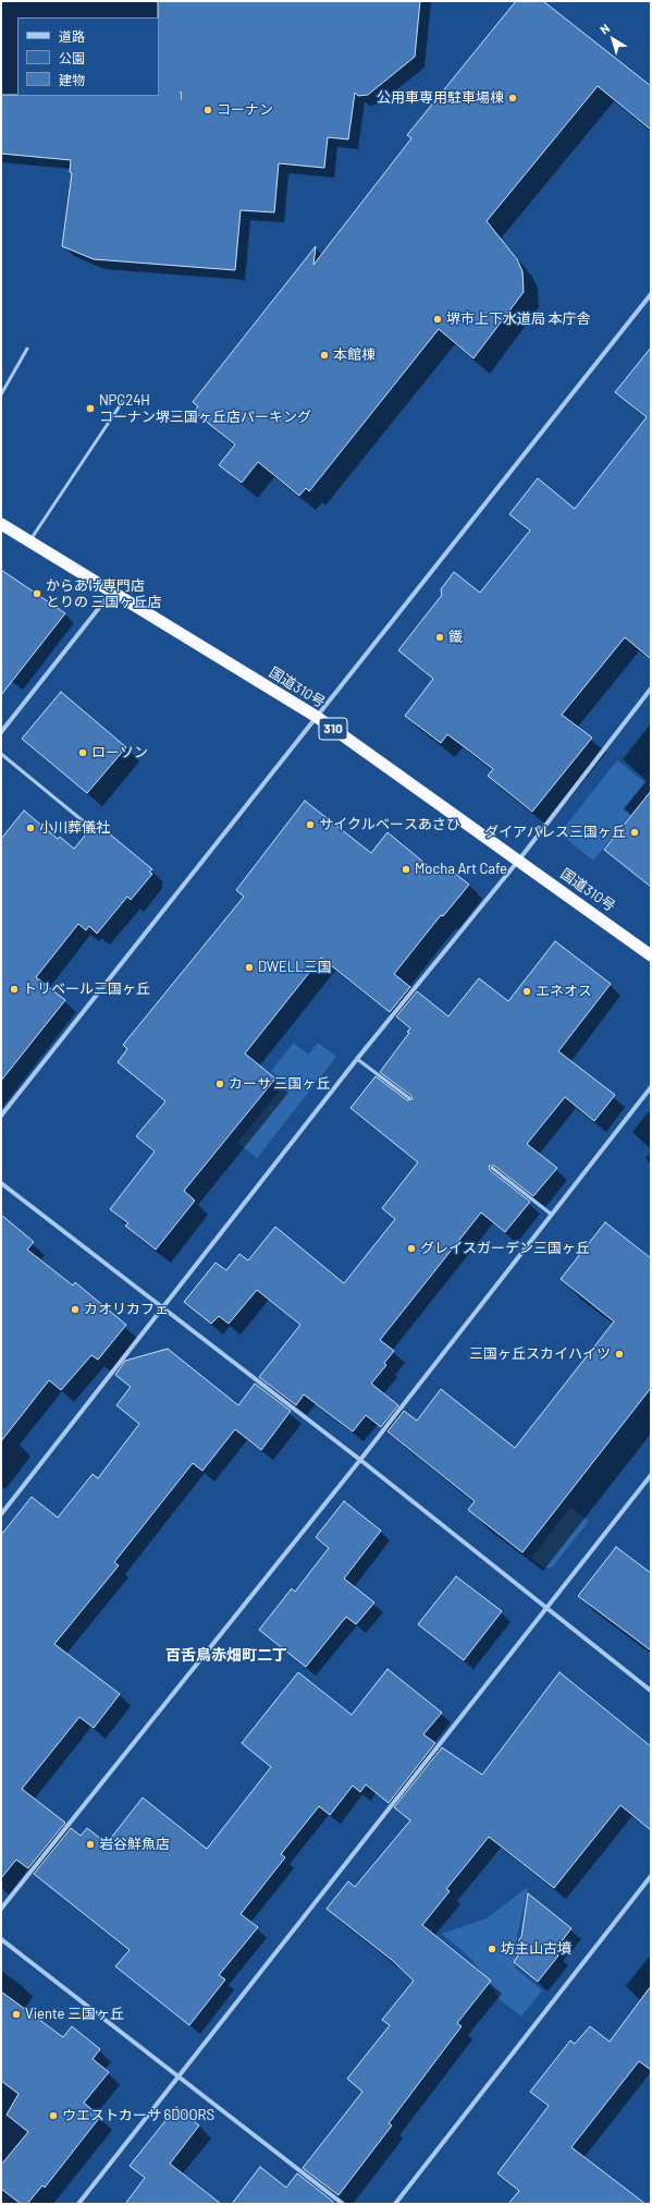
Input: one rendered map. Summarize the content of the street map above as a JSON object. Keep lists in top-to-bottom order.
{
  "streets": {
    "highway": ["国道310号", "310"]
  },
  "districts": ["百舌鳥赤畑町二丁"],
  "places": [
    "公用車専用駐車場棟",
    "コーナン",
    "堺市上下水道局 本庁舎",
    "本館棟",
    "NPC24H コーナン堺三国ヶ丘店パーキング",
    "からあげ専門店 とりの 三国ヶ丘店",
    "鐵",
    "ローソン",
    "サイクルベースあさひ",
    "小川葬儀社",
    "ダイアパレス三国ヶ丘",
    "Mocha Art Cafe",
    "DWELL三国",
    "トリベール三国ヶ丘",
    "エネオス",
    "カーサ 三国ヶ丘",
    "グレイスガーデン三国ヶ丘",
    "カオリカフェ",
    "三国ヶ丘スカイハイツ",
    "岩谷鮮魚店",
    "坊主山古墳",
    "Viente 三国ヶ丘",
    "ウエストカーサ 6DOORS"
  ],
  "house_numbers": ["1"],
  "legend": ["道路", "公園", "建物"],
  "north": "top left"
}
